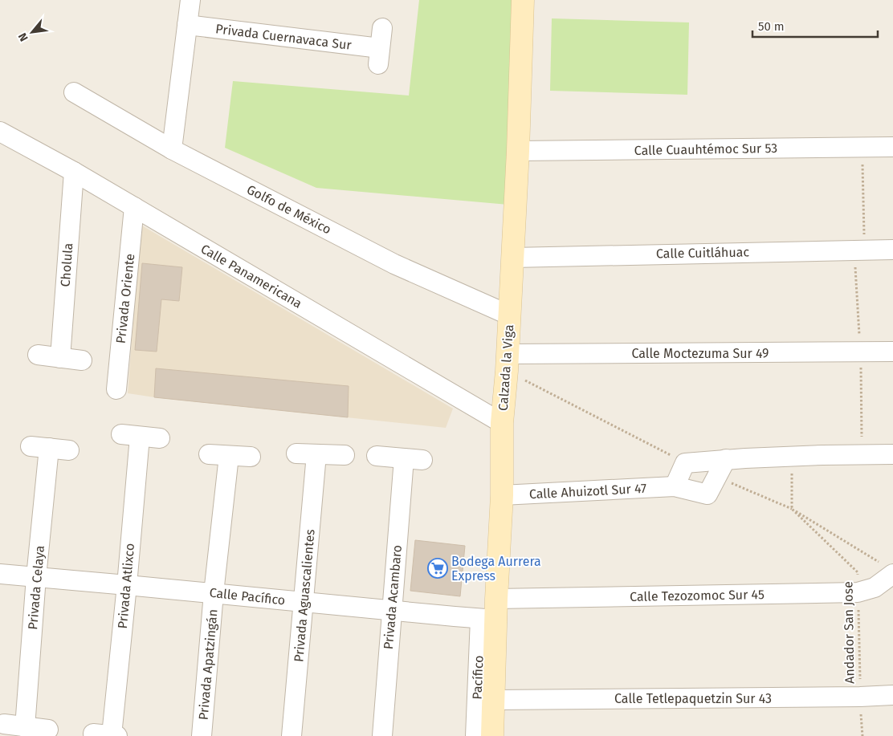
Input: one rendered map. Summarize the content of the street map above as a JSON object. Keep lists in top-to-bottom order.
{
  "streets": {
    "main road": ["Calzada la Viga"],
    "street": [
      "Privada Cuernavaca Sur",
      "Calle Cuauhtémoc Sur 53",
      "Golfo de México",
      "Calle Cuitláhuac",
      "Cholula",
      "Calle Panamericana",
      "Privada Oriente",
      "Calle Moctezuma Sur 49",
      "Calle Ahuizotl Sur 47",
      "Privada Atlixco",
      "Privada Celaya",
      "Privada Aguascalientes",
      "Calle Tezozomoc Sur 45",
      "Calle Pacífico",
      "Privada Acambaro",
      "Privada Apatzingán",
      "Pacífico",
      "Calle Tetlepaquetzin Sur 43"
    ],
    "path": ["Andador San Jose"]
  },
  "crossings": [
    ["Calle Cuauhtémoc Sur 53", "Calzada la Viga"],
    ["Golfo de México", "Calzada la Viga"],
    ["Calle Cuitláhuac", "Calzada la Viga"],
    ["Cholula", "Calle Panamericana"],
    ["Calle Panamericana", "Privada Oriente"],
    ["Calle Panamericana", "Calzada la Viga"],
    ["Calle Moctezuma Sur 49", "Calzada la Viga"],
    ["Calzada la Viga", "Calle Ahuizotl Sur 47"],
    ["Calzada la Viga", "Calle Tezozomoc Sur 45"],
    ["Calzada la Viga", "Calle Pacífico"],
    ["Calzada la Viga", "Pacífico"],
    ["Calzada la Viga", "Calle Tetlepaquetzin Sur 43"],
    ["Privada Atlixco", "Calle Pacífico"],
    ["Privada Celaya", "Calle Pacífico"],
    ["Privada Aguascalientes", "Calle Pacífico"],
    ["Calle Tezozomoc Sur 45", "Calle Pacífico"],
    ["Calle Tezozomoc Sur 45", "Andador San Jose"],
    ["Calle Tezozomoc Sur 45", "Pacífico"],
    ["Calle Pacífico", "Privada Acambaro"],
    ["Calle Pacífico", "Privada Apatzingán"],
    ["Calle Pacífico", "Pacífico"],
    ["Andador San Jose", "Calle Tetlepaquetzin Sur 43"]
  ],
  "places": {
    "supermarket": ["Bodega Aurrera Express"]
  },
  "scale_bar": "50 m",
  "north": "bottom left"
}
